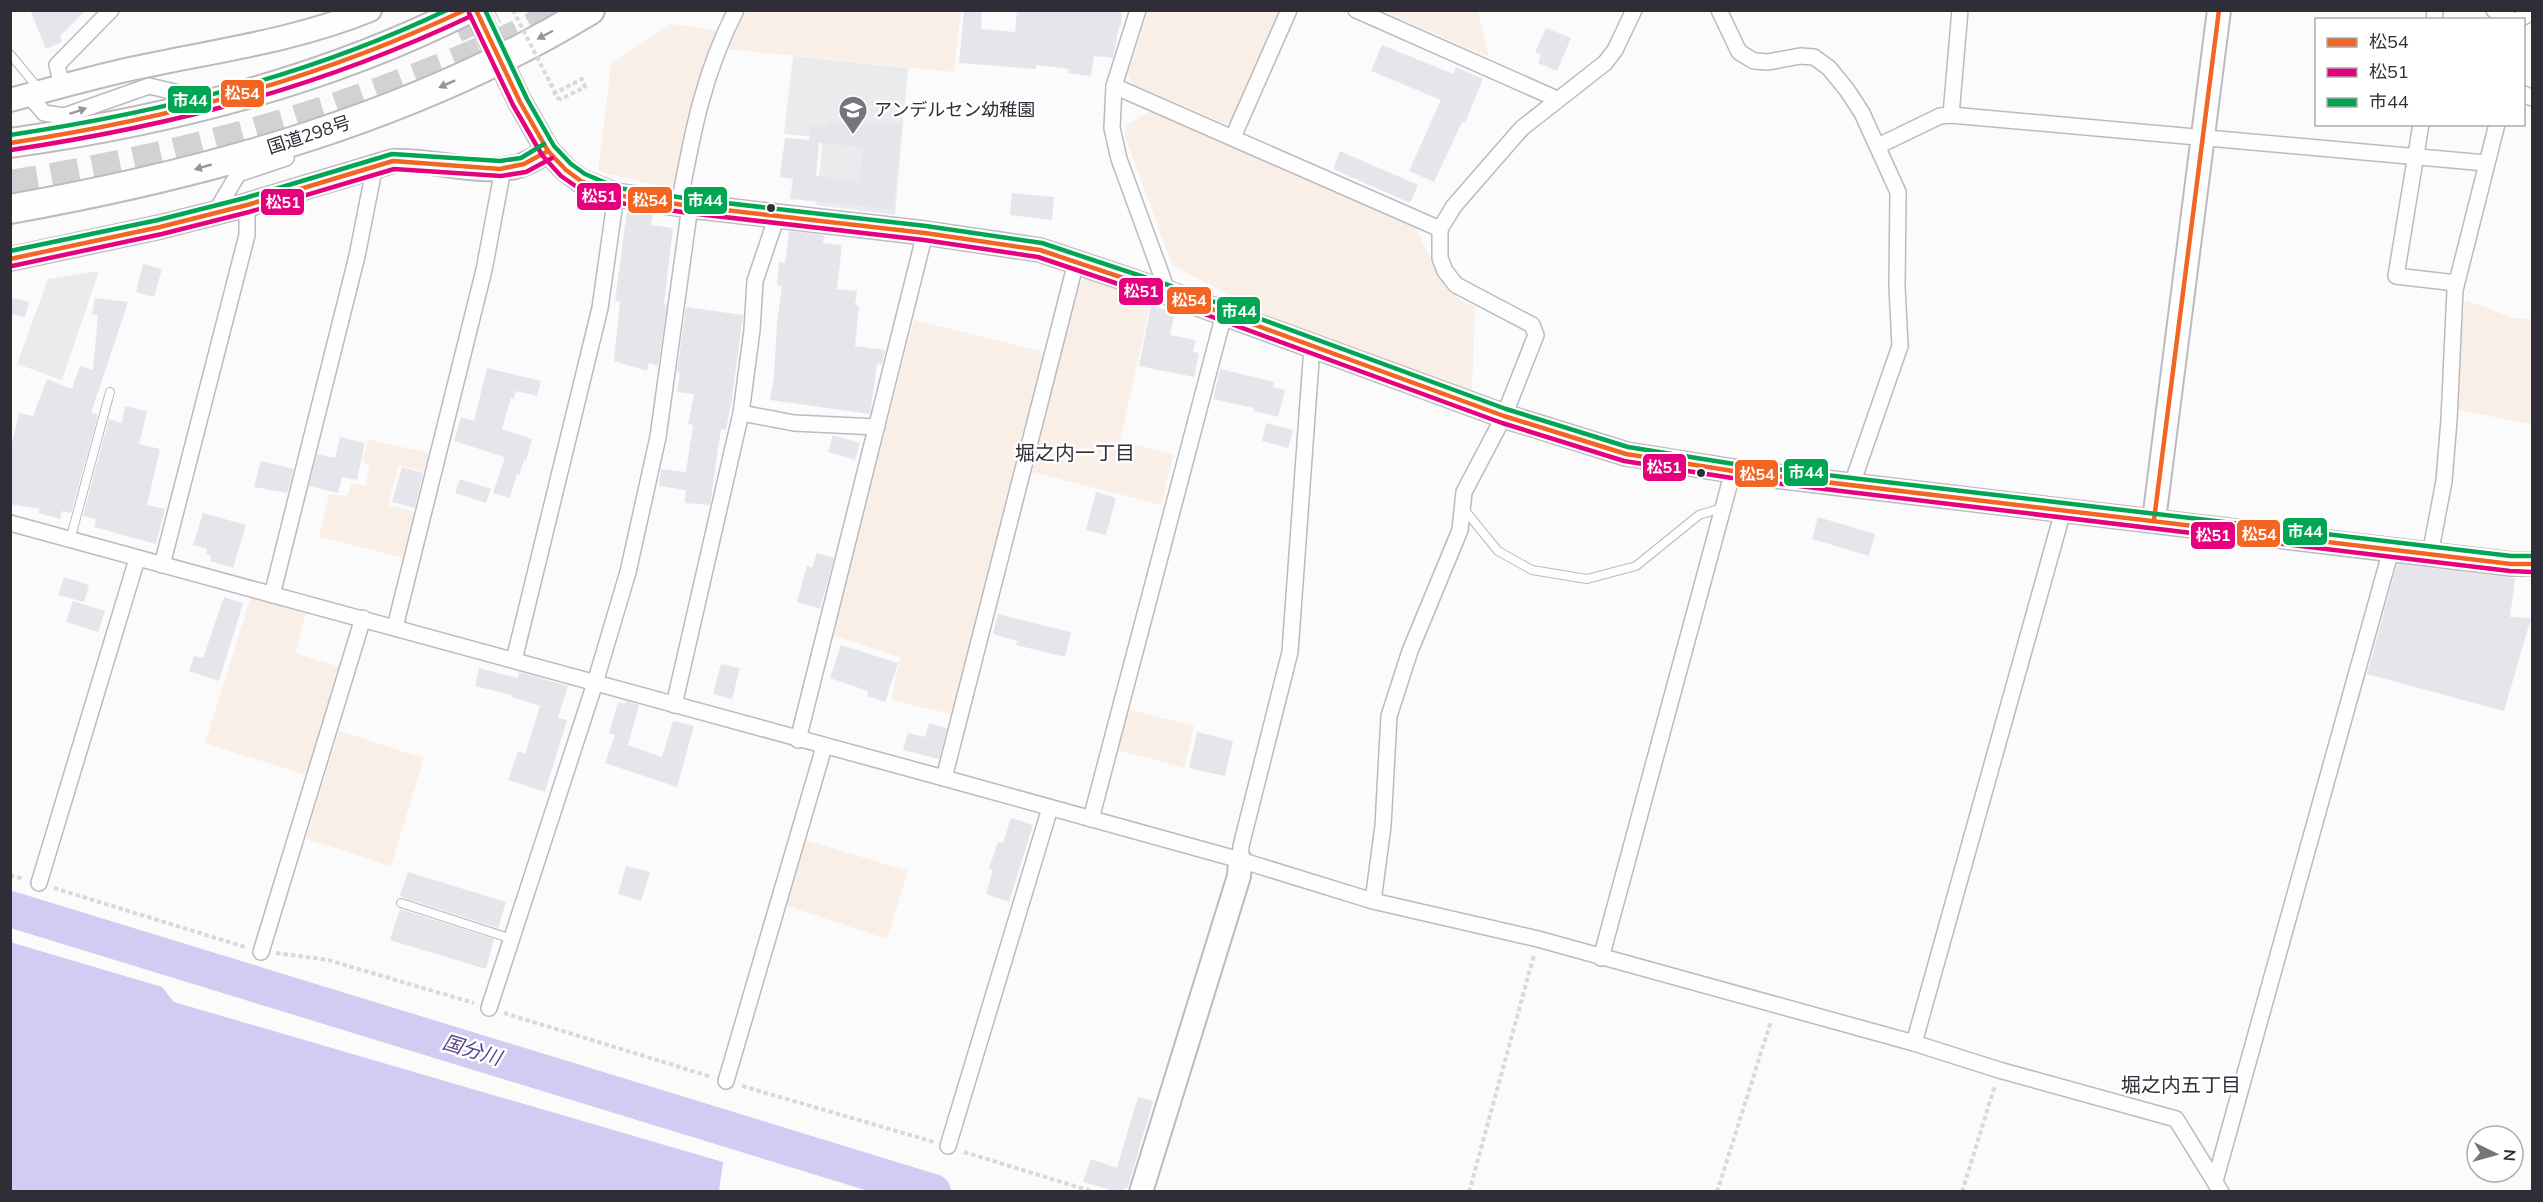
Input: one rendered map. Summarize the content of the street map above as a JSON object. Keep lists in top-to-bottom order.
{
  "streets": {
    "highway": ["国道298号"]
  },
  "districts": ["堀之内一丁目", "堀之内五丁目"],
  "water": ["国分川"],
  "places": {
    "school or university": ["アンデルセン幼稚園"]
  },
  "lines": ["transit line 松54", "transit line 市44", "transit line 松51"],
  "legend": ["松54", "松51", "市44"],
  "north": "right"
}
